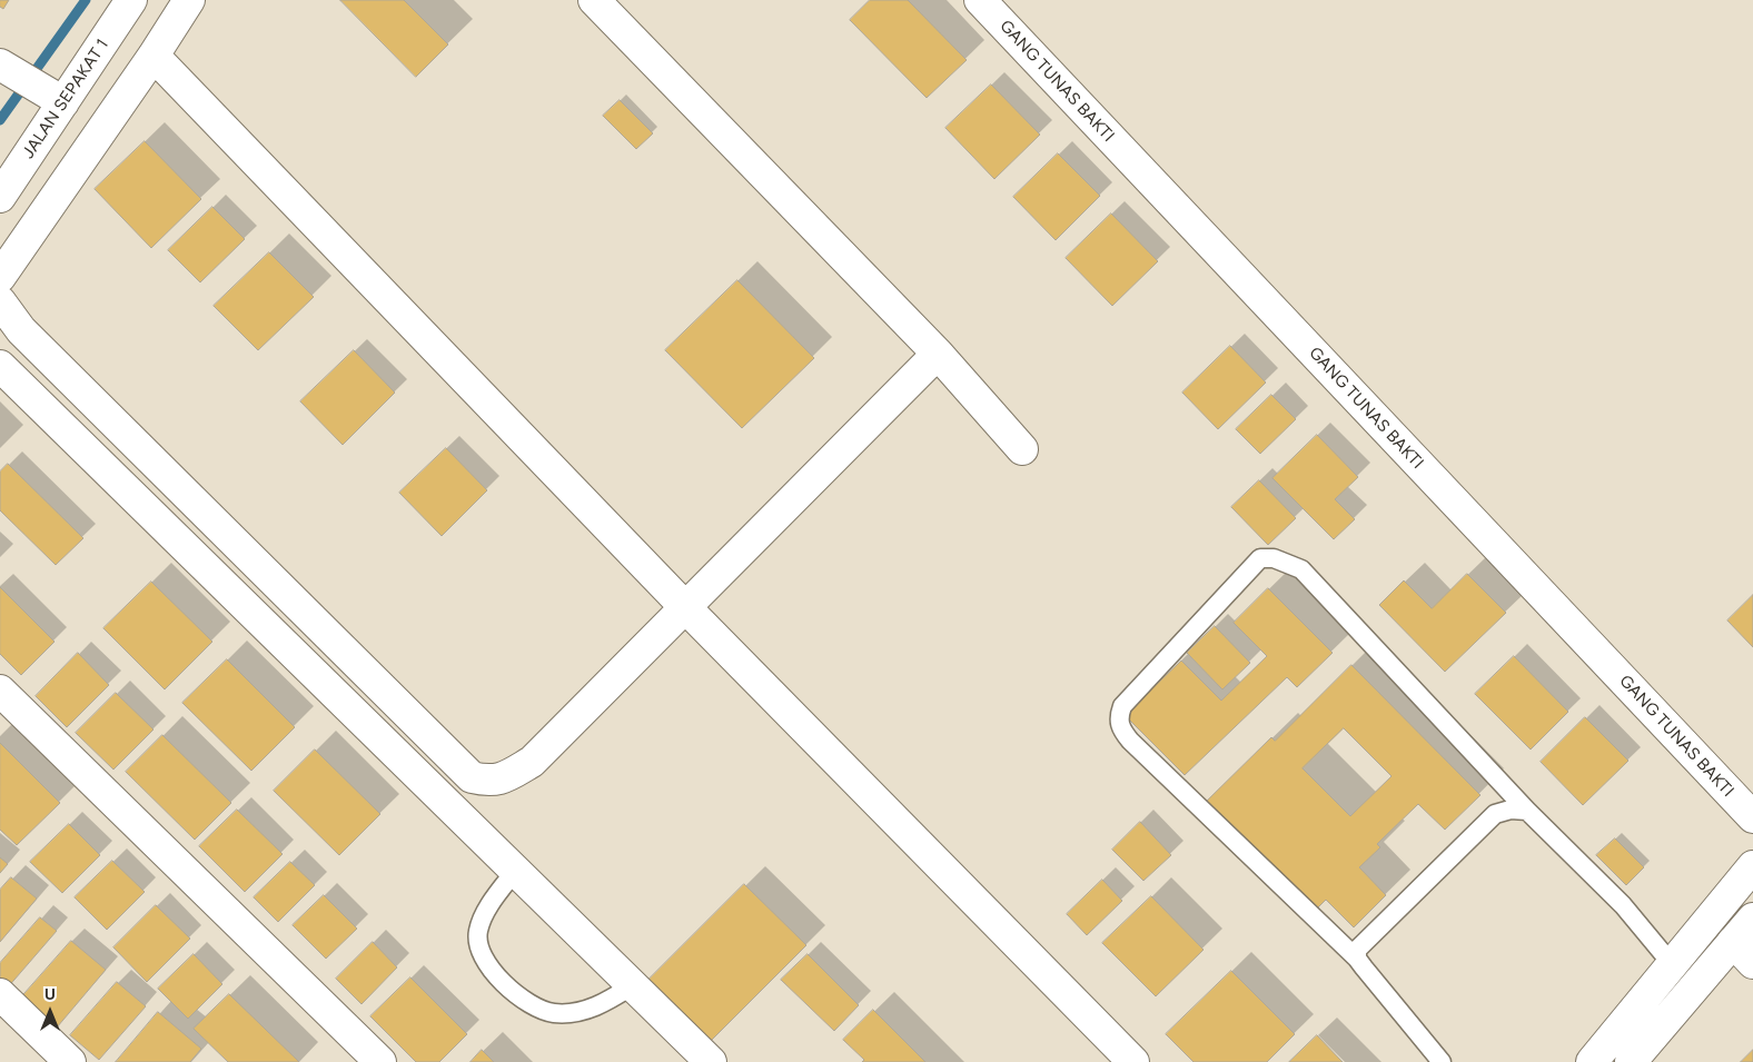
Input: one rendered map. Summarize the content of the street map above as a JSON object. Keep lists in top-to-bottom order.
{
  "streets": {
    "street": ["GANG TUNAS BAKTI", "JALAN SEPAKAT 1"]
  },
  "north": "top"
}
